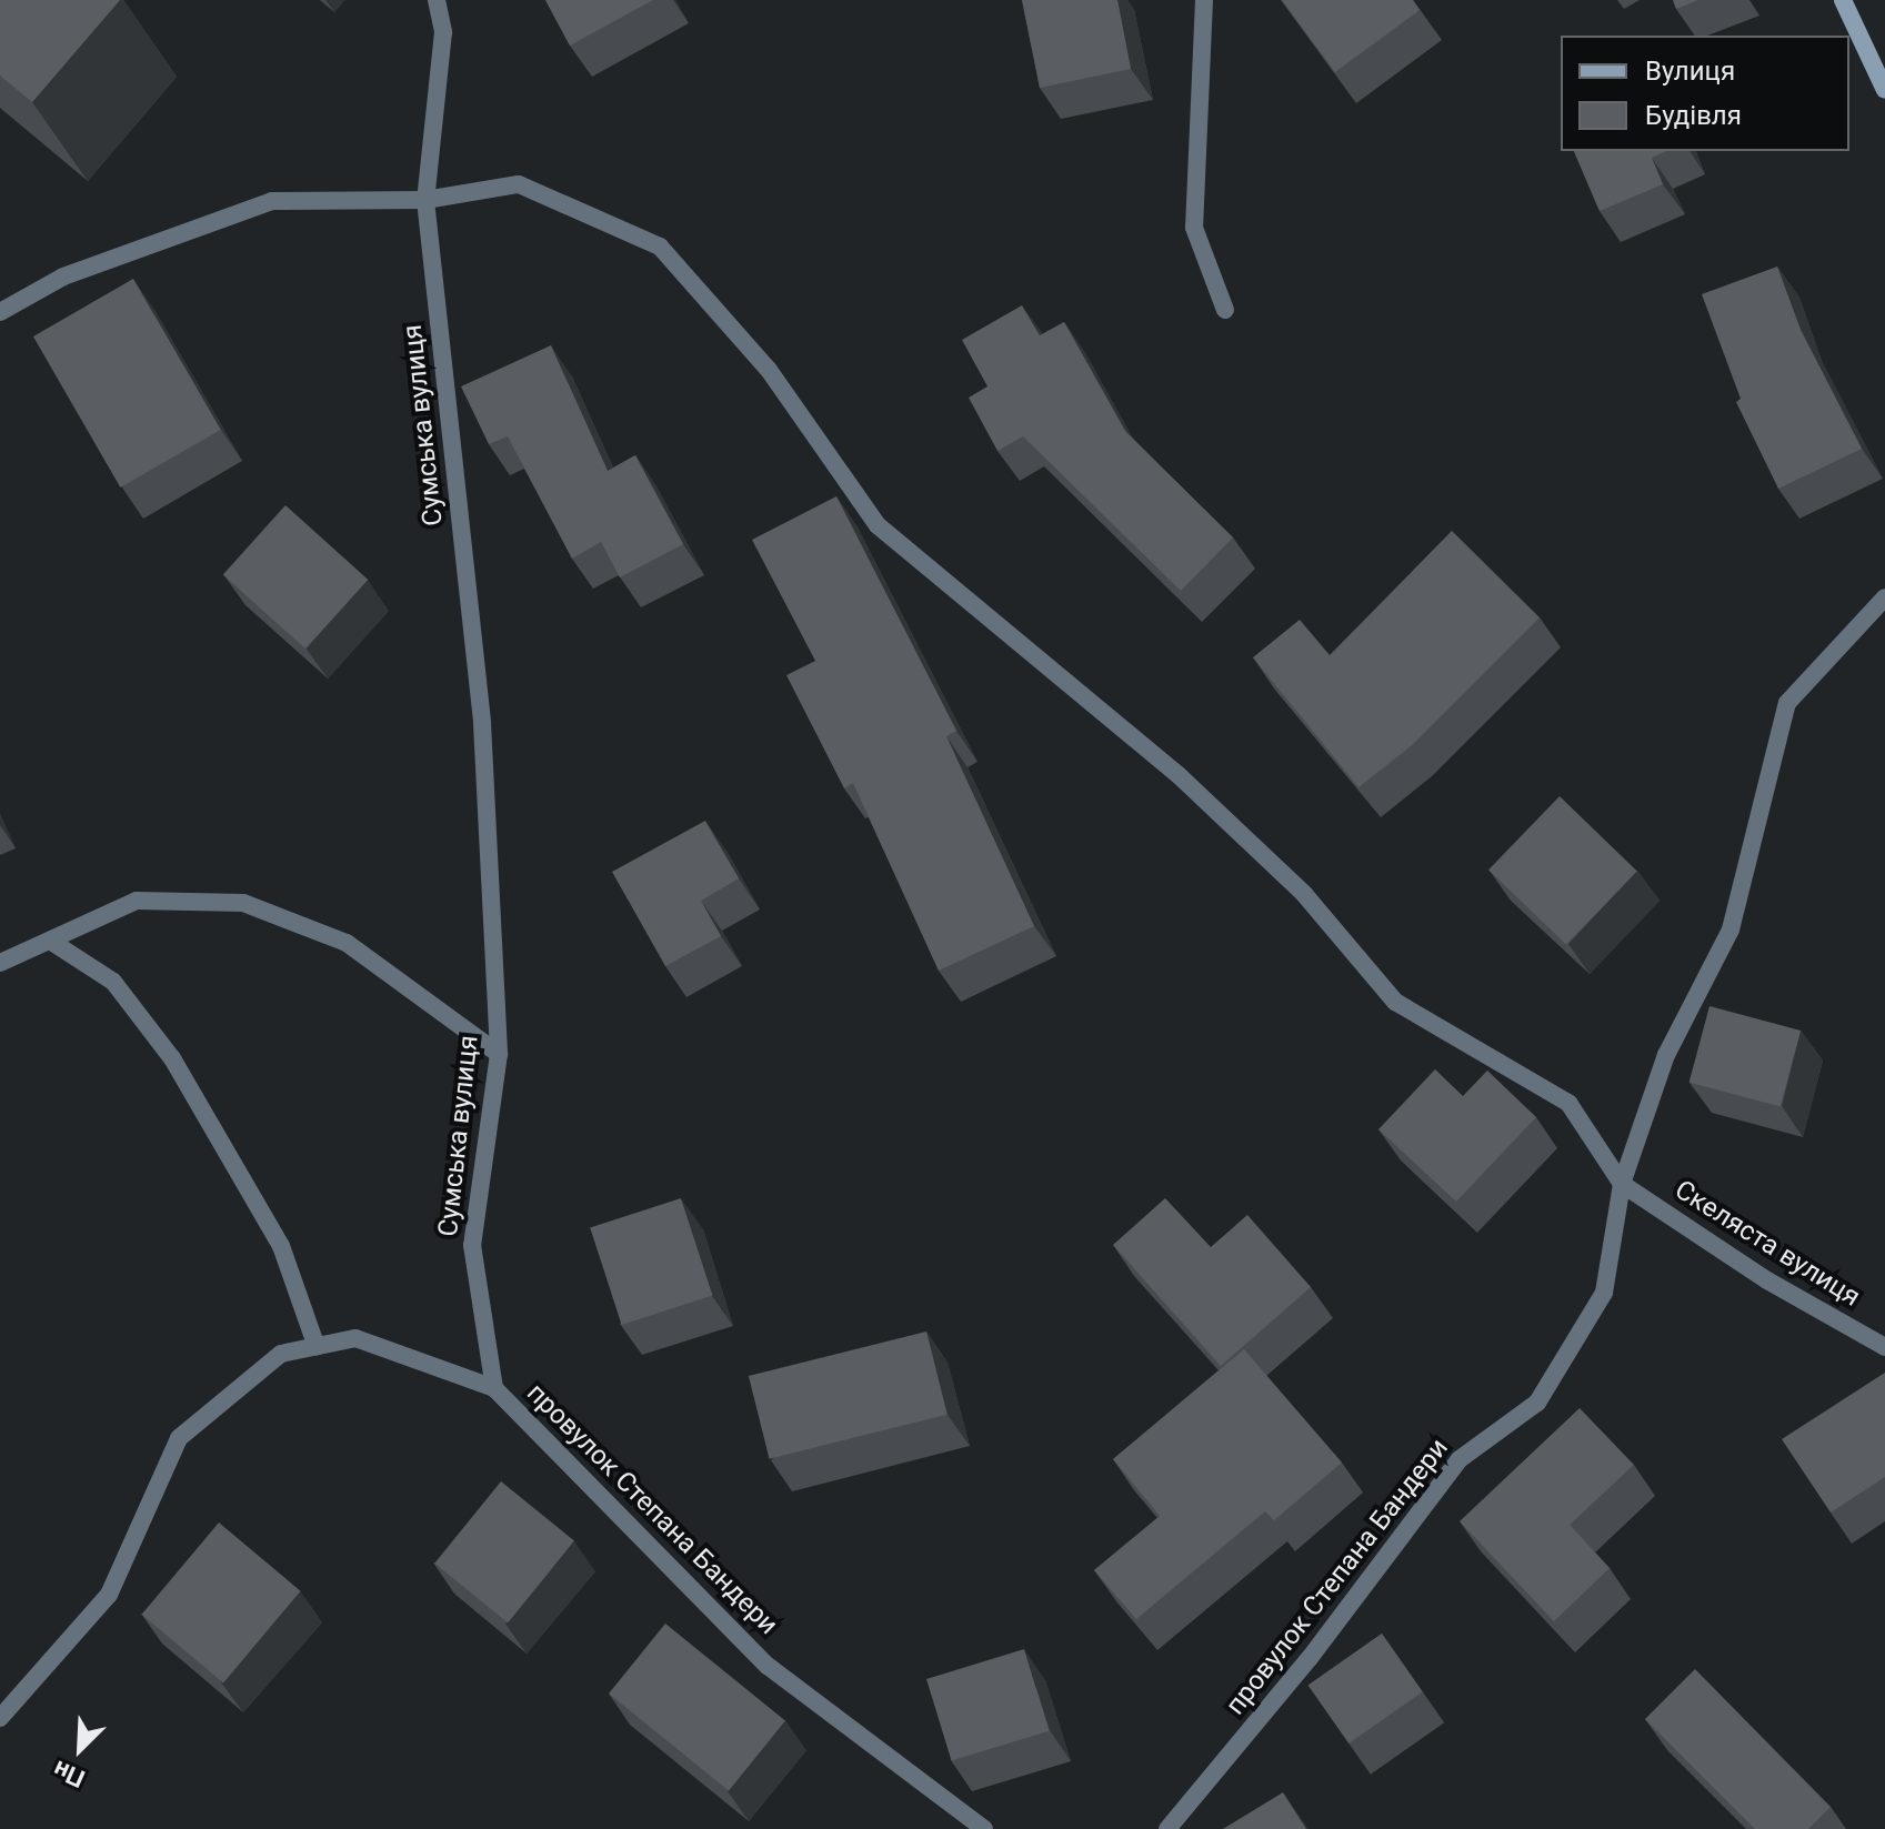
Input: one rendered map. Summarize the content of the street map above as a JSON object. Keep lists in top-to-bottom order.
{
  "streets": {
    "street": ["Сумська вулиця", "Скеляста вулиця", "провулок Степана Бандери"]
  },
  "crossings": [
    ["Сумська вулиця", "провулок Степана Бандери"],
    ["Скеляста вулиця", "провулок Степана Бандери"]
  ],
  "legend": ["Вулиця", "Будівля"],
  "north": "bottom left"
}
